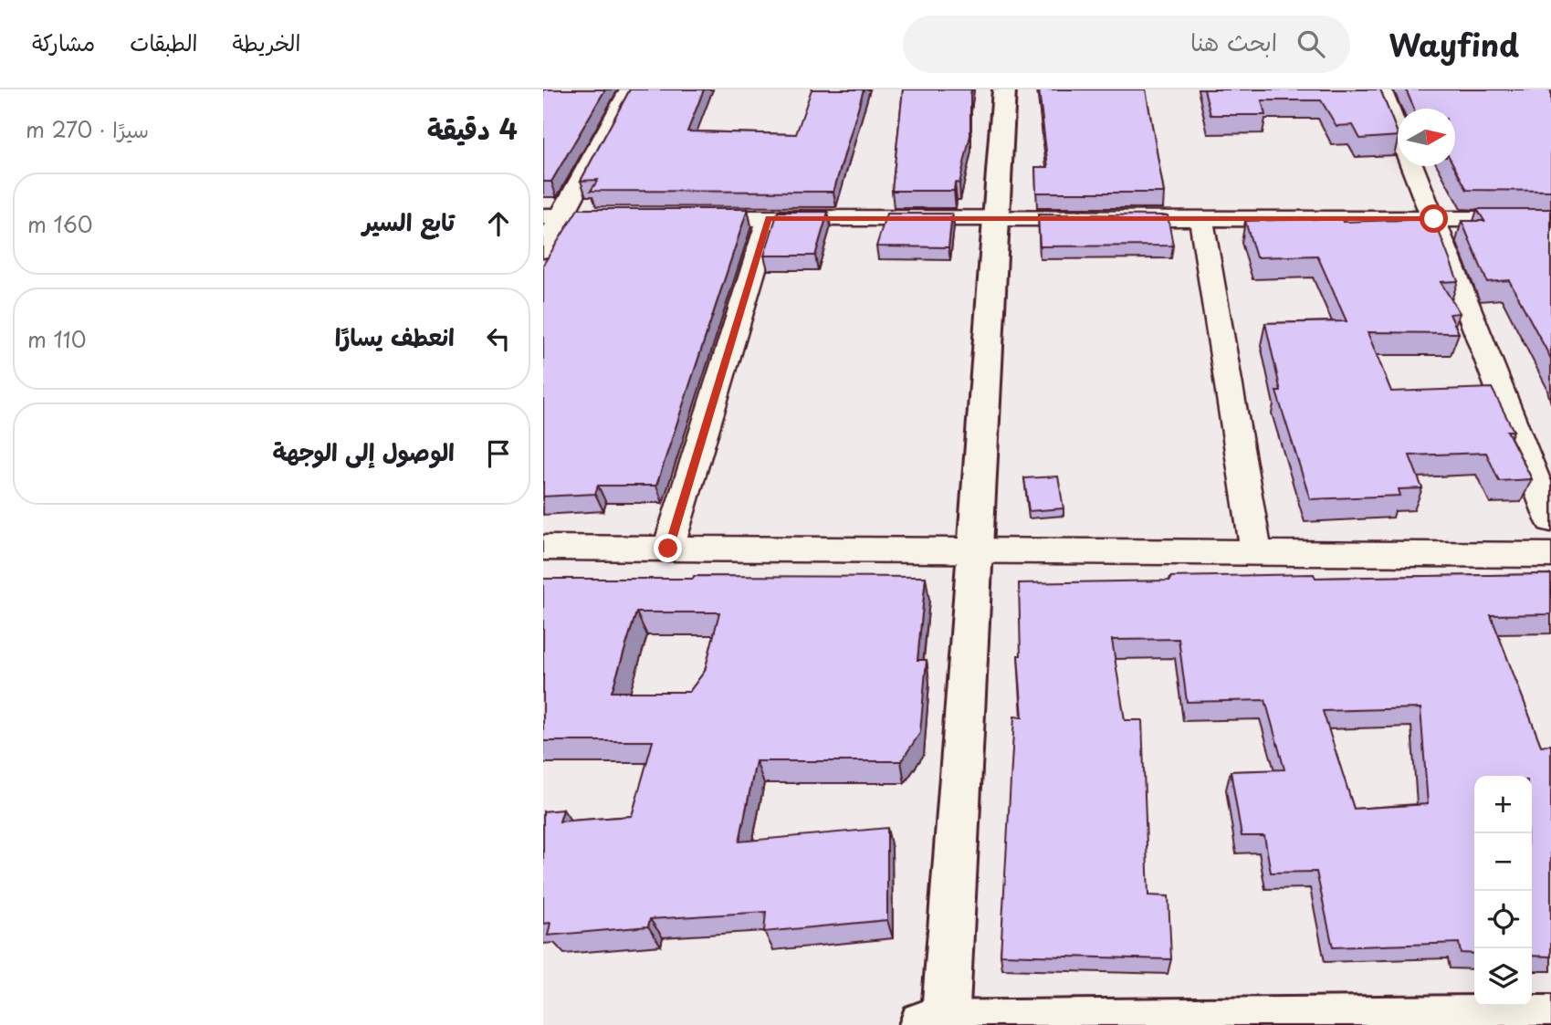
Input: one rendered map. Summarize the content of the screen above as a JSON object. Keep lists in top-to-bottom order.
{
  "north": "right",
  "page": {
    "header": "Wayfind",
    "search": "ابحث هنا",
    "nav": ["الخريطة", "الطبقات", "مشاركة"],
    "heading": ["4 دقيقة", "سيرًا · 270 m"],
    "list": [
      ["تابع السير", "160 m"],
      ["انعطف يسارًا", "110 m"],
      "الوصول إلى الوجهة"
    ],
    "map_buttons": ["+", "−"]
  }
}
